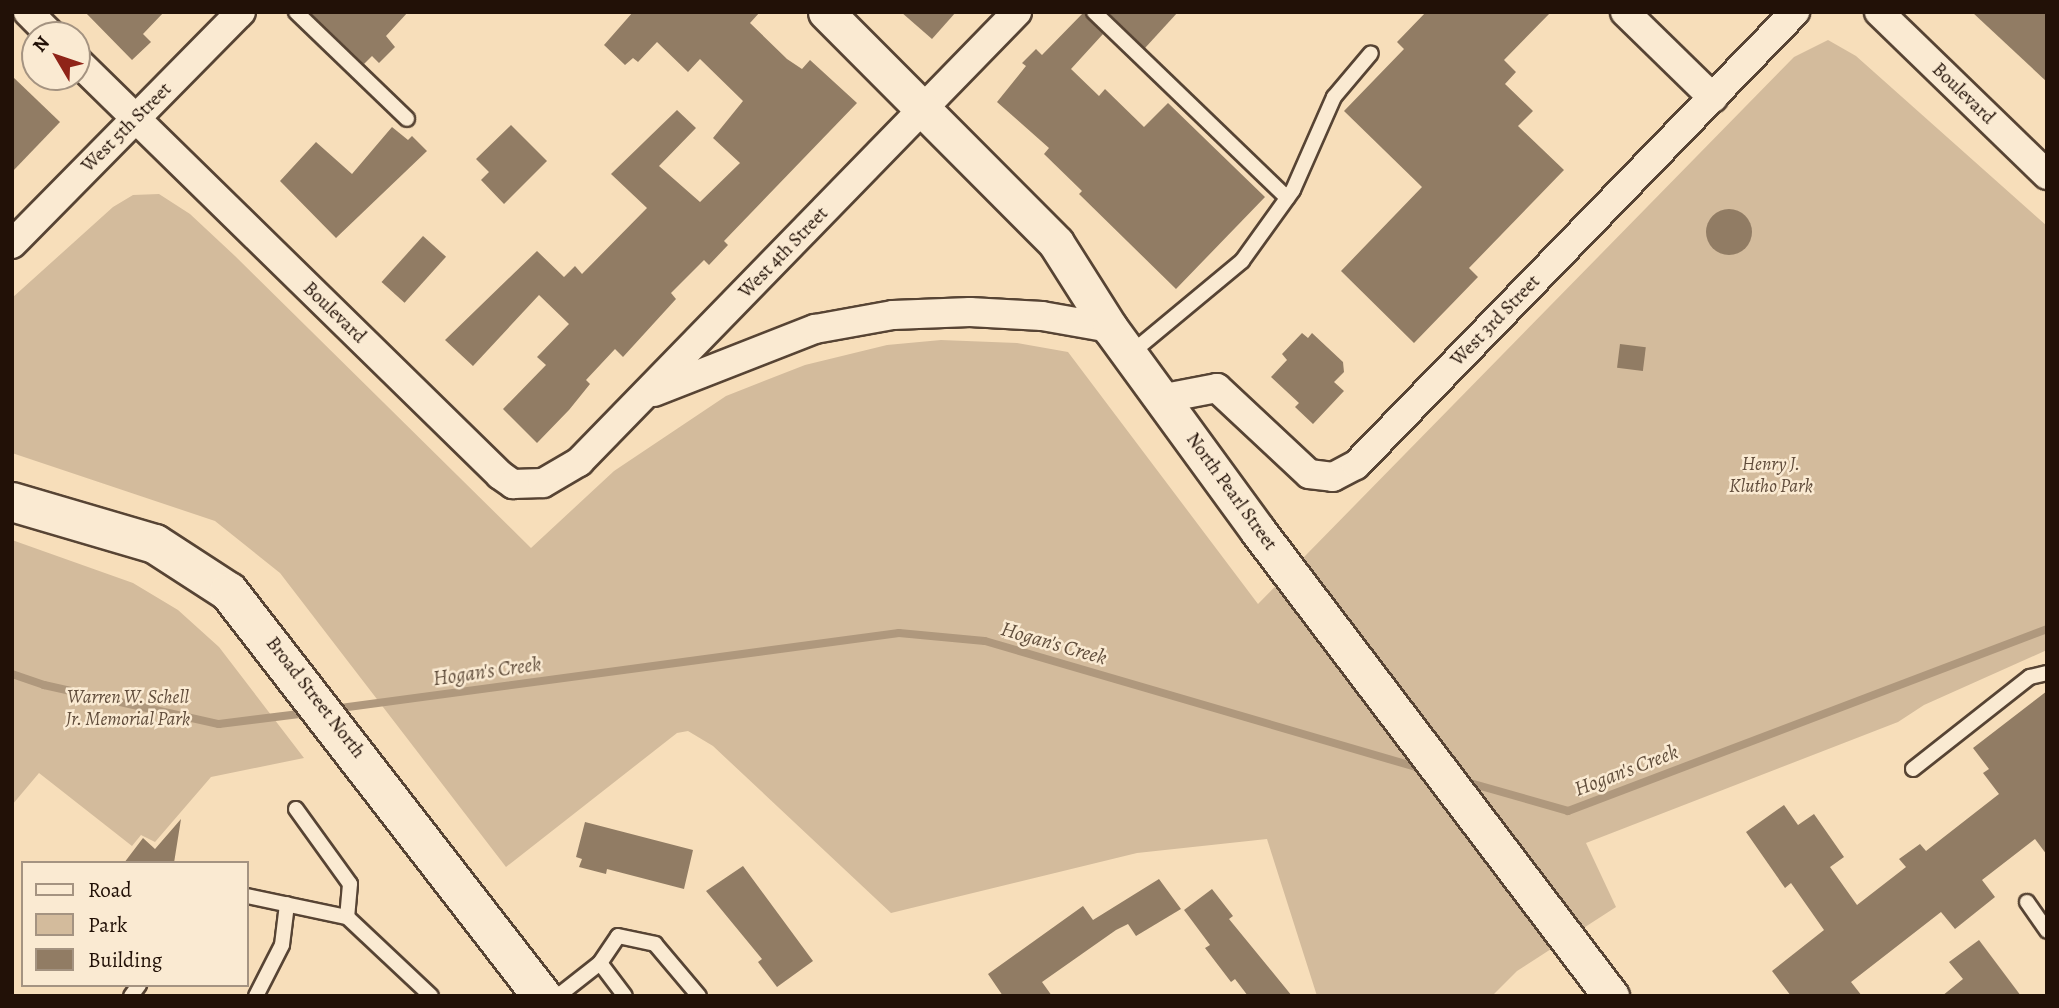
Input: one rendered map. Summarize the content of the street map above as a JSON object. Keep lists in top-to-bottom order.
{
  "streets": {
    "main road": ["Broad Street North"],
    "street": [
      "Boulevard",
      "West 5th Street",
      "West 4th Street",
      "West 3rd Street",
      "North Pearl Street"
    ]
  },
  "crossings": [
    ["Boulevard", "West 5th Street"],
    ["Boulevard", "West 4th Street"],
    ["West 4th Street", "North Pearl Street"],
    ["West 3rd Street", "North Pearl Street"]
  ],
  "water": ["Hogan's Creek"],
  "parks": ["Henry J. Klutho Park", "Warren W. Schell Jr. Memorial Park"],
  "legend": ["Road", "Park", "Building"],
  "north": "top left"
}
